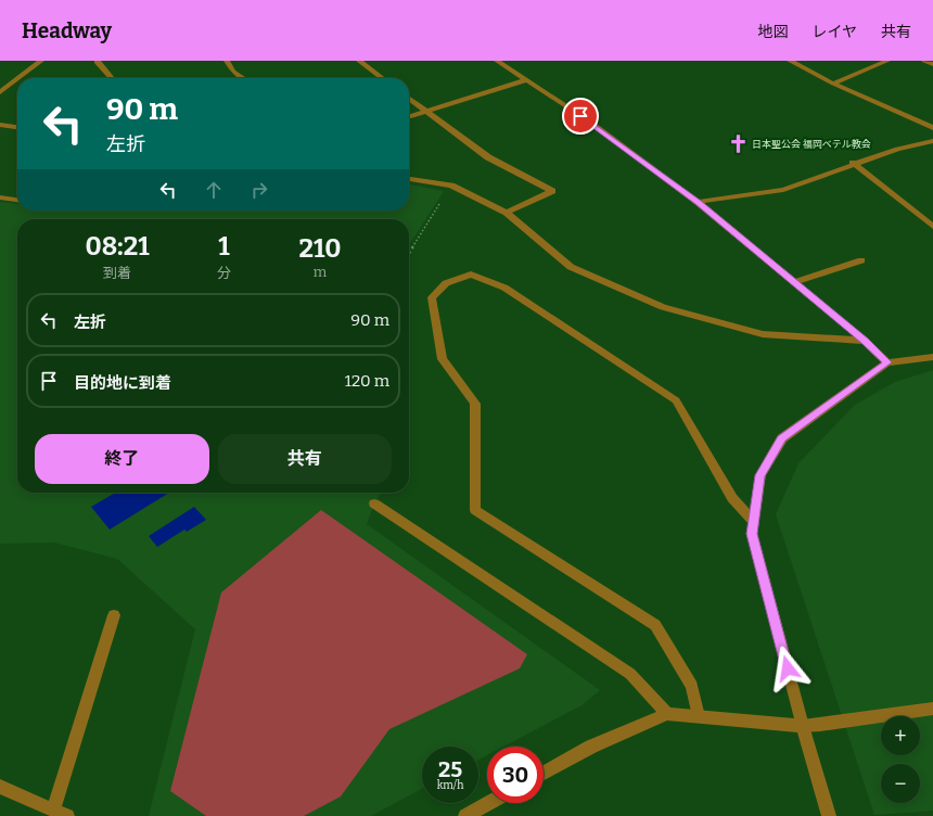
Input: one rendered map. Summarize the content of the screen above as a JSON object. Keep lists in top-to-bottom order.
{
  "places": {
    "church": ["日本聖公会 福岡ベテル教会"]
  },
  "page": {
    "header": "Headway",
    "nav": ["地図", "レイヤ", "共有"],
    "turn": ["90 m", "左折"],
    "eta": [
      "08:21",
      "到着",
      "1",
      "分",
      "210",
      "m"
    ],
    "list": [
      {
        "name": "左折",
        "value": "90 m"
      },
      {
        "name": "目的地に到着",
        "value": "120 m"
      }
    ],
    "buttons": ["終了", "共有"],
    "map_buttons": ["+", "−"],
    "speed": "25 km/h",
    "limit": "30"
  }
}
